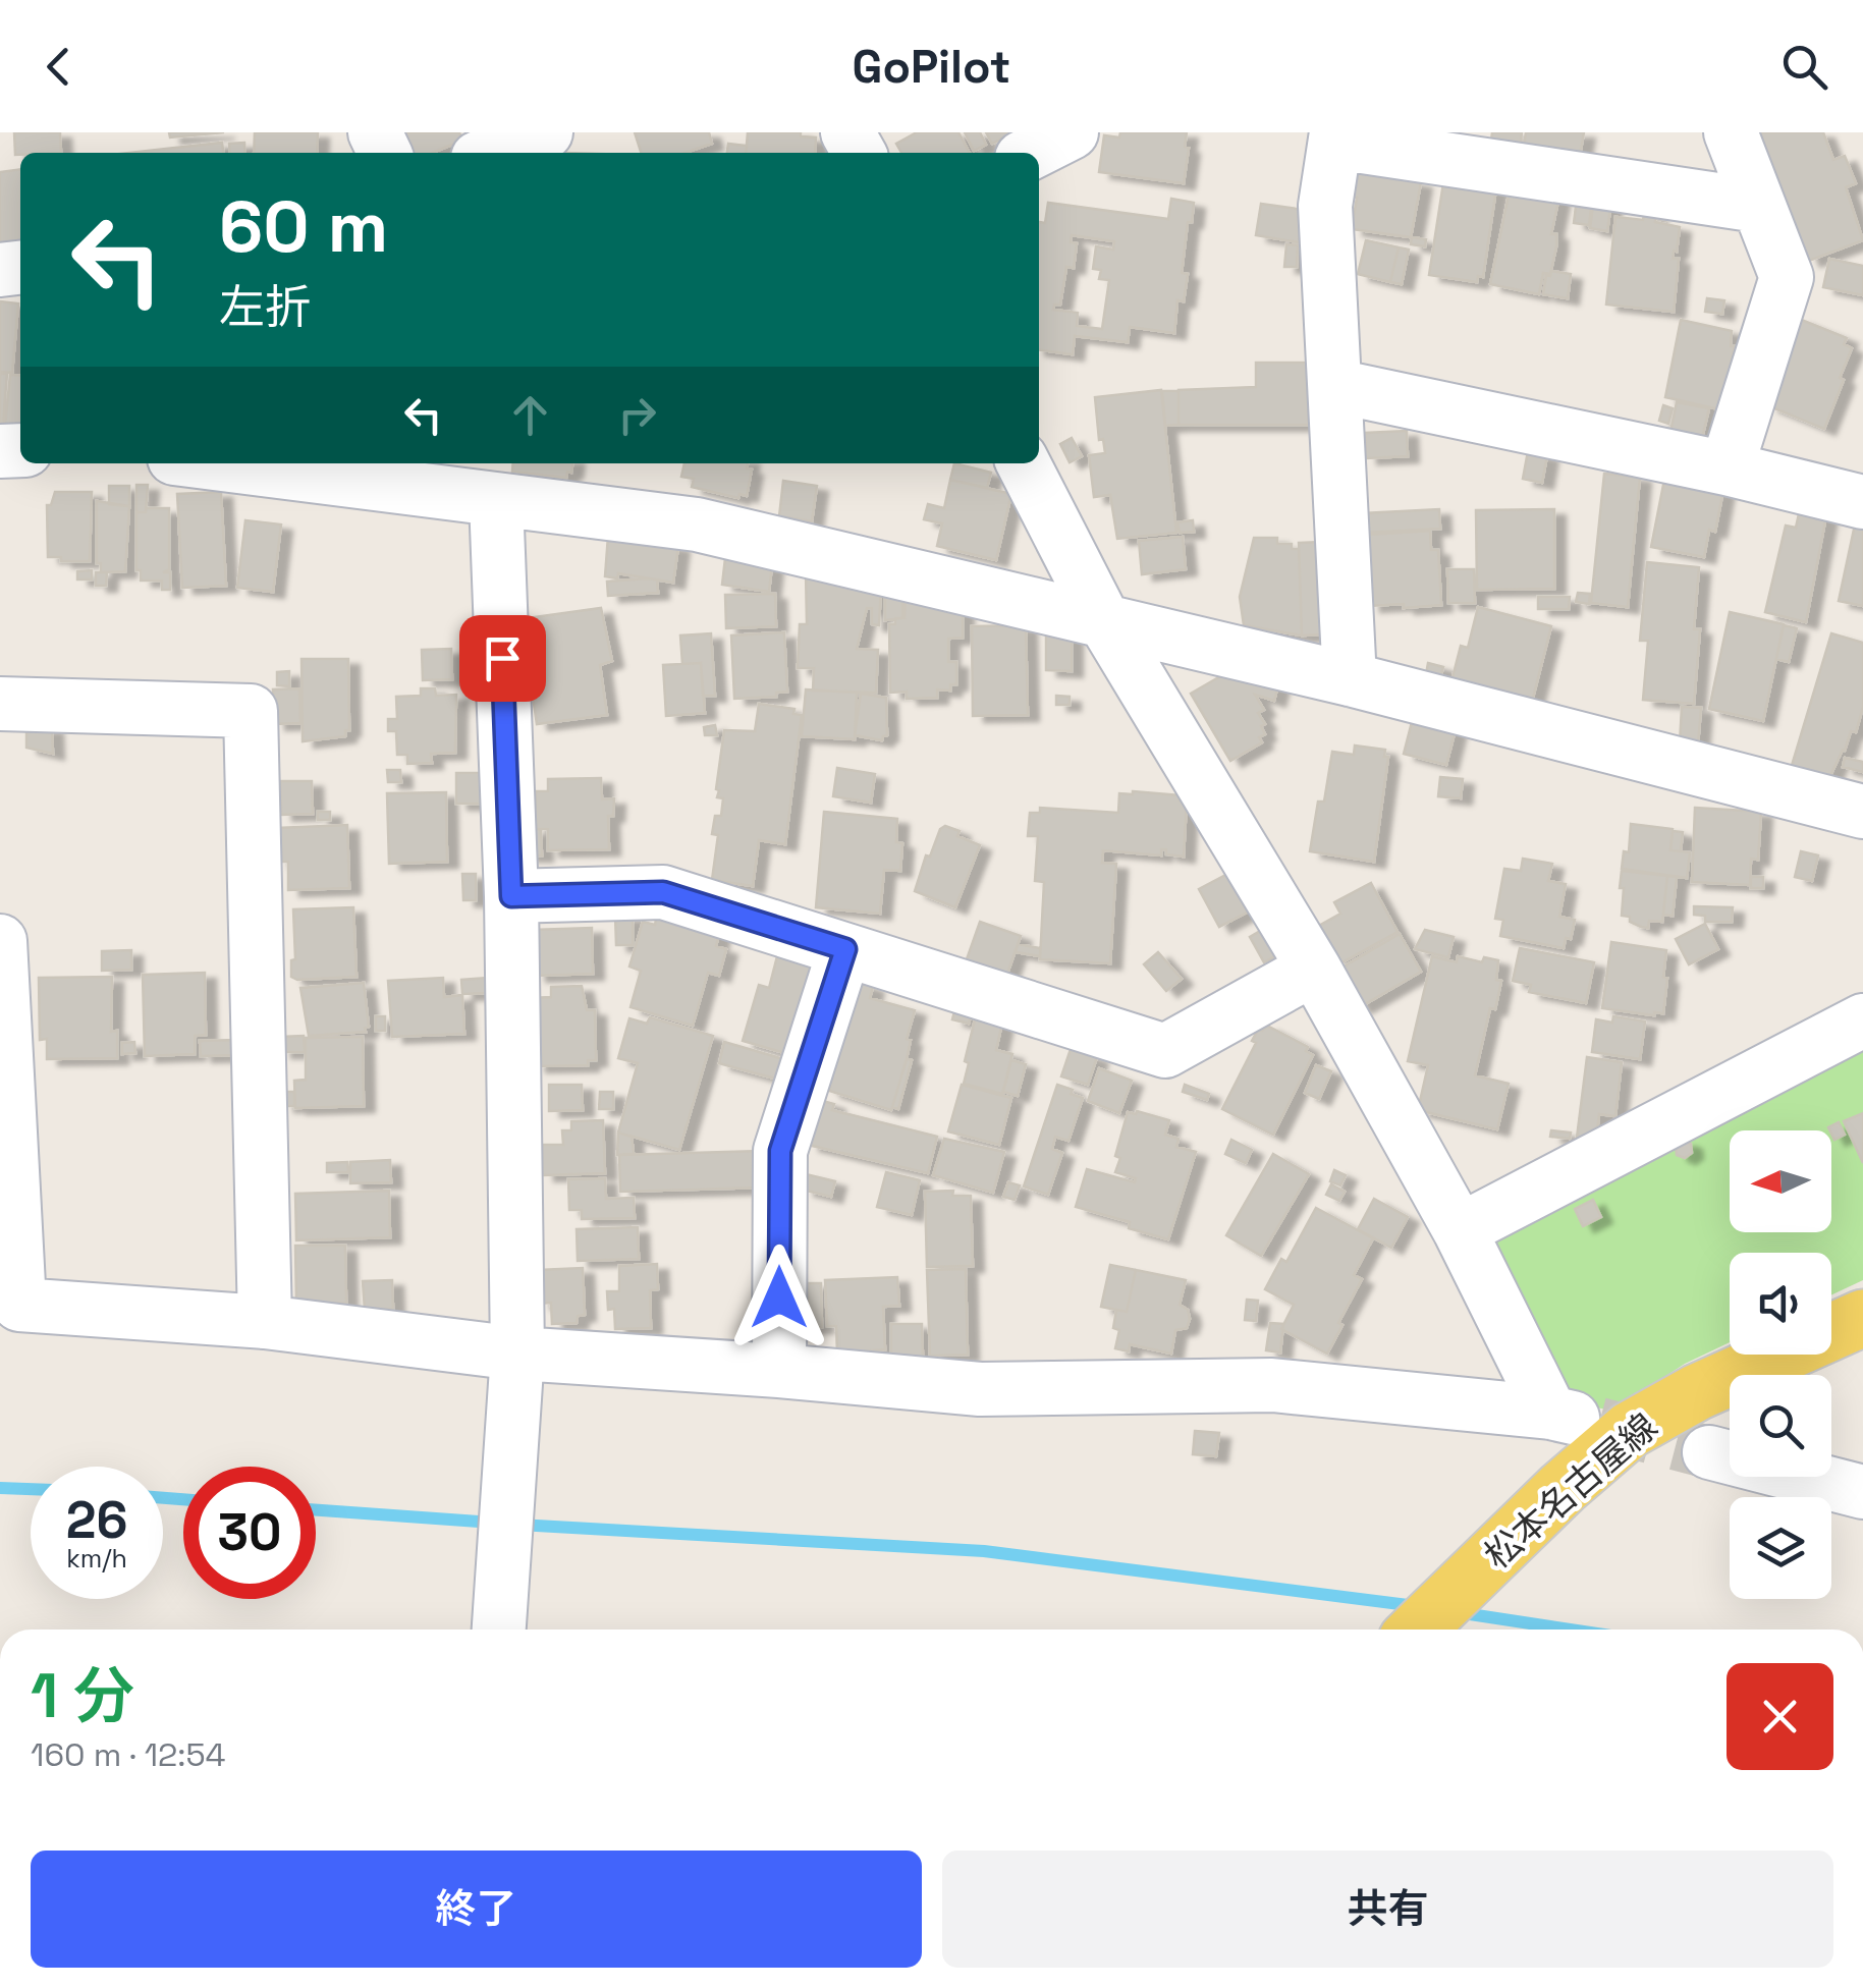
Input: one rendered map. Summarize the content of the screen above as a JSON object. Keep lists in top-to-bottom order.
{
  "streets": {
    "main road": ["松本名古屋線"]
  },
  "north": "left",
  "page": {
    "header": "GoPilot",
    "turn": ["60 m", "左折"],
    "speed": "26 km/h",
    "limit": "30",
    "heading": ["1 分", "160 m · 12:54"],
    "buttons": ["終了", "共有"]
  }
}
